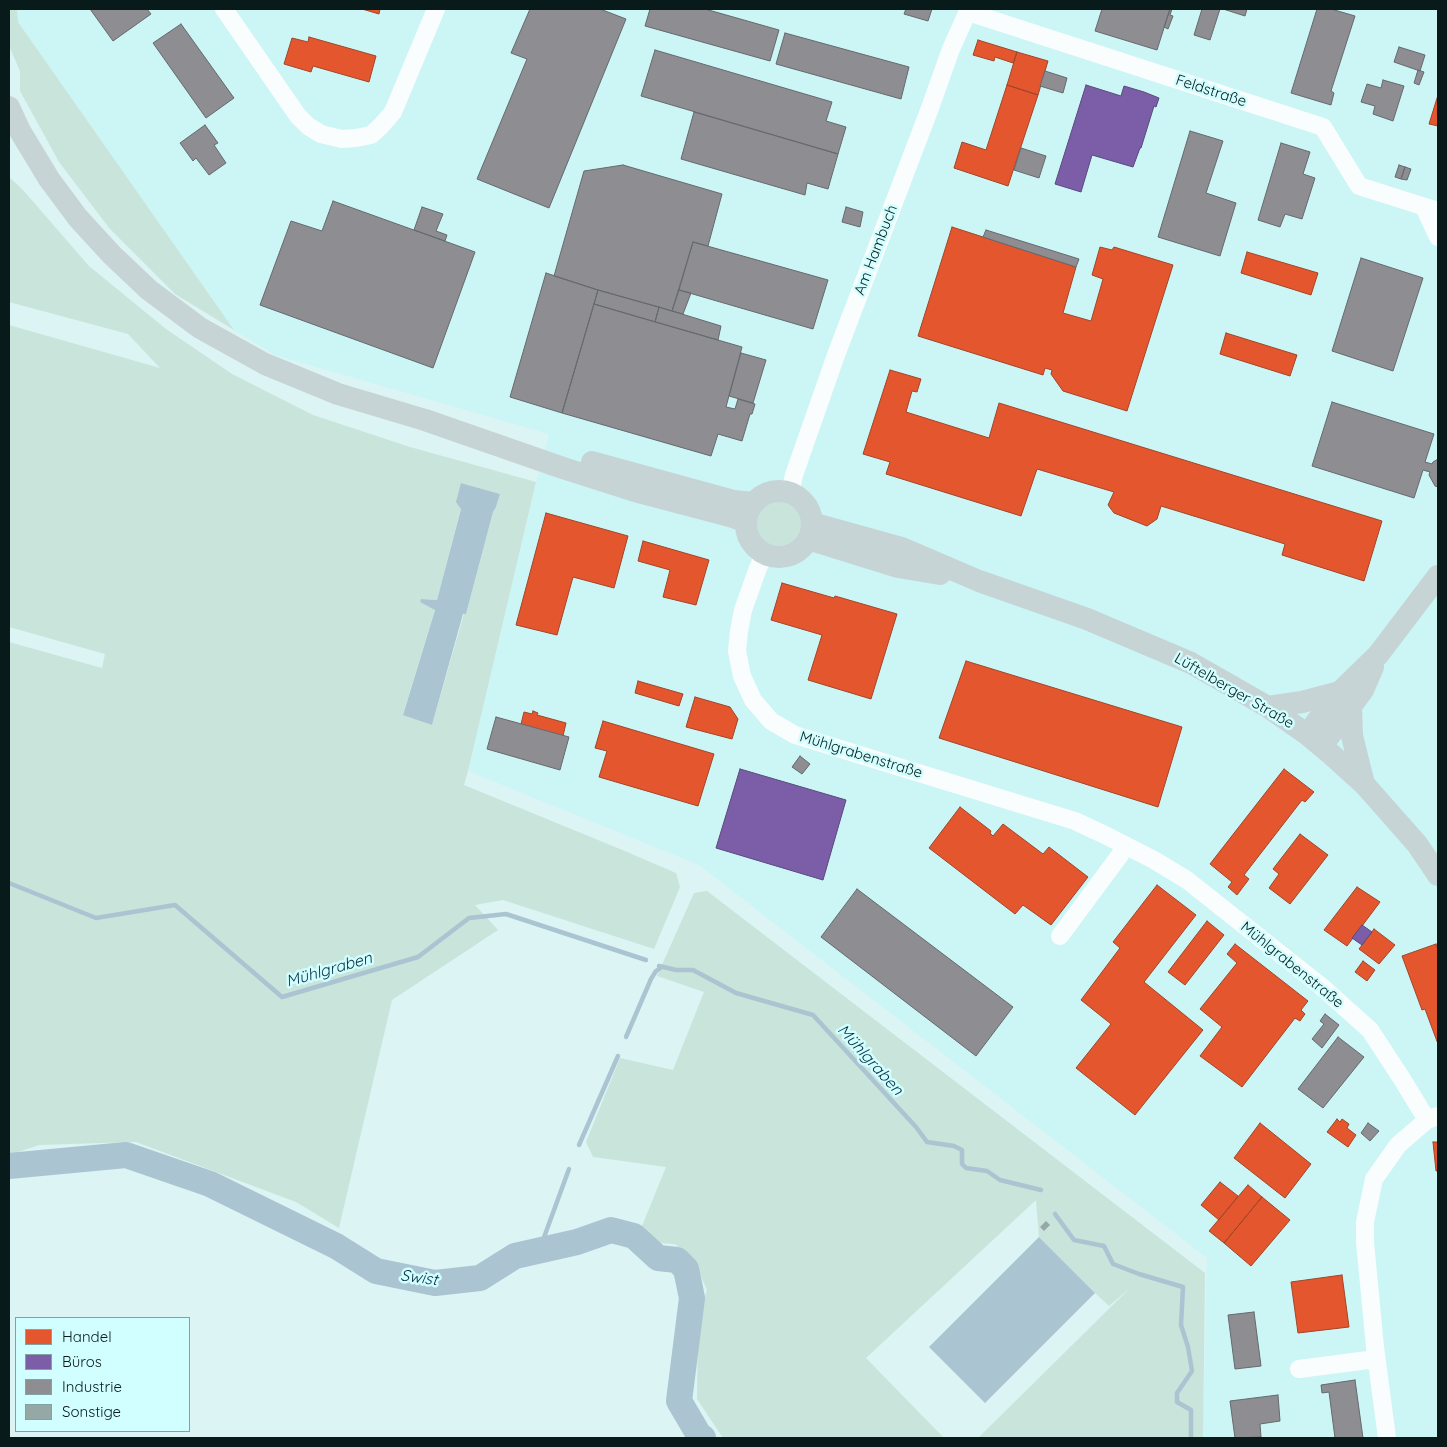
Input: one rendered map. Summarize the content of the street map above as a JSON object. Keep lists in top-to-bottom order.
{
  "streets": {
    "main road": ["Lüftelberger Straße"],
    "street": ["Feldstraße", "Am Hambuch", "Mühlgrabenstraße"]
  },
  "crossings": [
    ["Feldstraße", "Am Hambuch"],
    ["Am Hambuch", "Lüftelberger Straße"],
    ["Am Hambuch", "Mühlgrabenstraße"],
    ["Lüftelberger Straße", "Mühlgrabenstraße"]
  ],
  "water": ["Mühlgraben", "Swist"],
  "legend": [
    "Handel",
    "Büros",
    "Industrie",
    "Sonstige"
  ]
}
